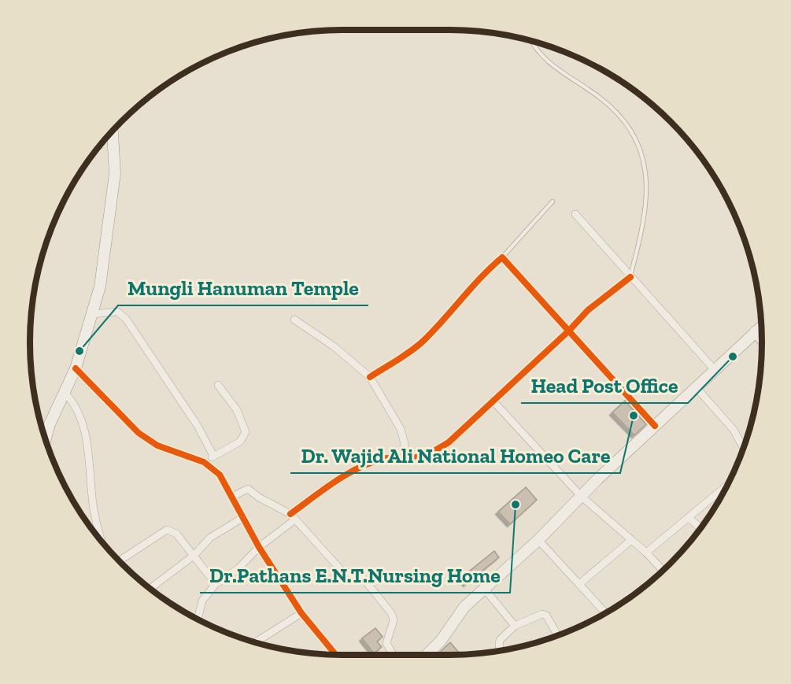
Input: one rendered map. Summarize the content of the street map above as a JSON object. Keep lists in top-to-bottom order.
{
  "places": [
    "Mungli Hanuman Temple",
    "Head Post Office",
    "Dr. Wajid Ali National Homeo Care",
    "Dr.Pathans E.N.T.Nursing Home"
  ]
}
